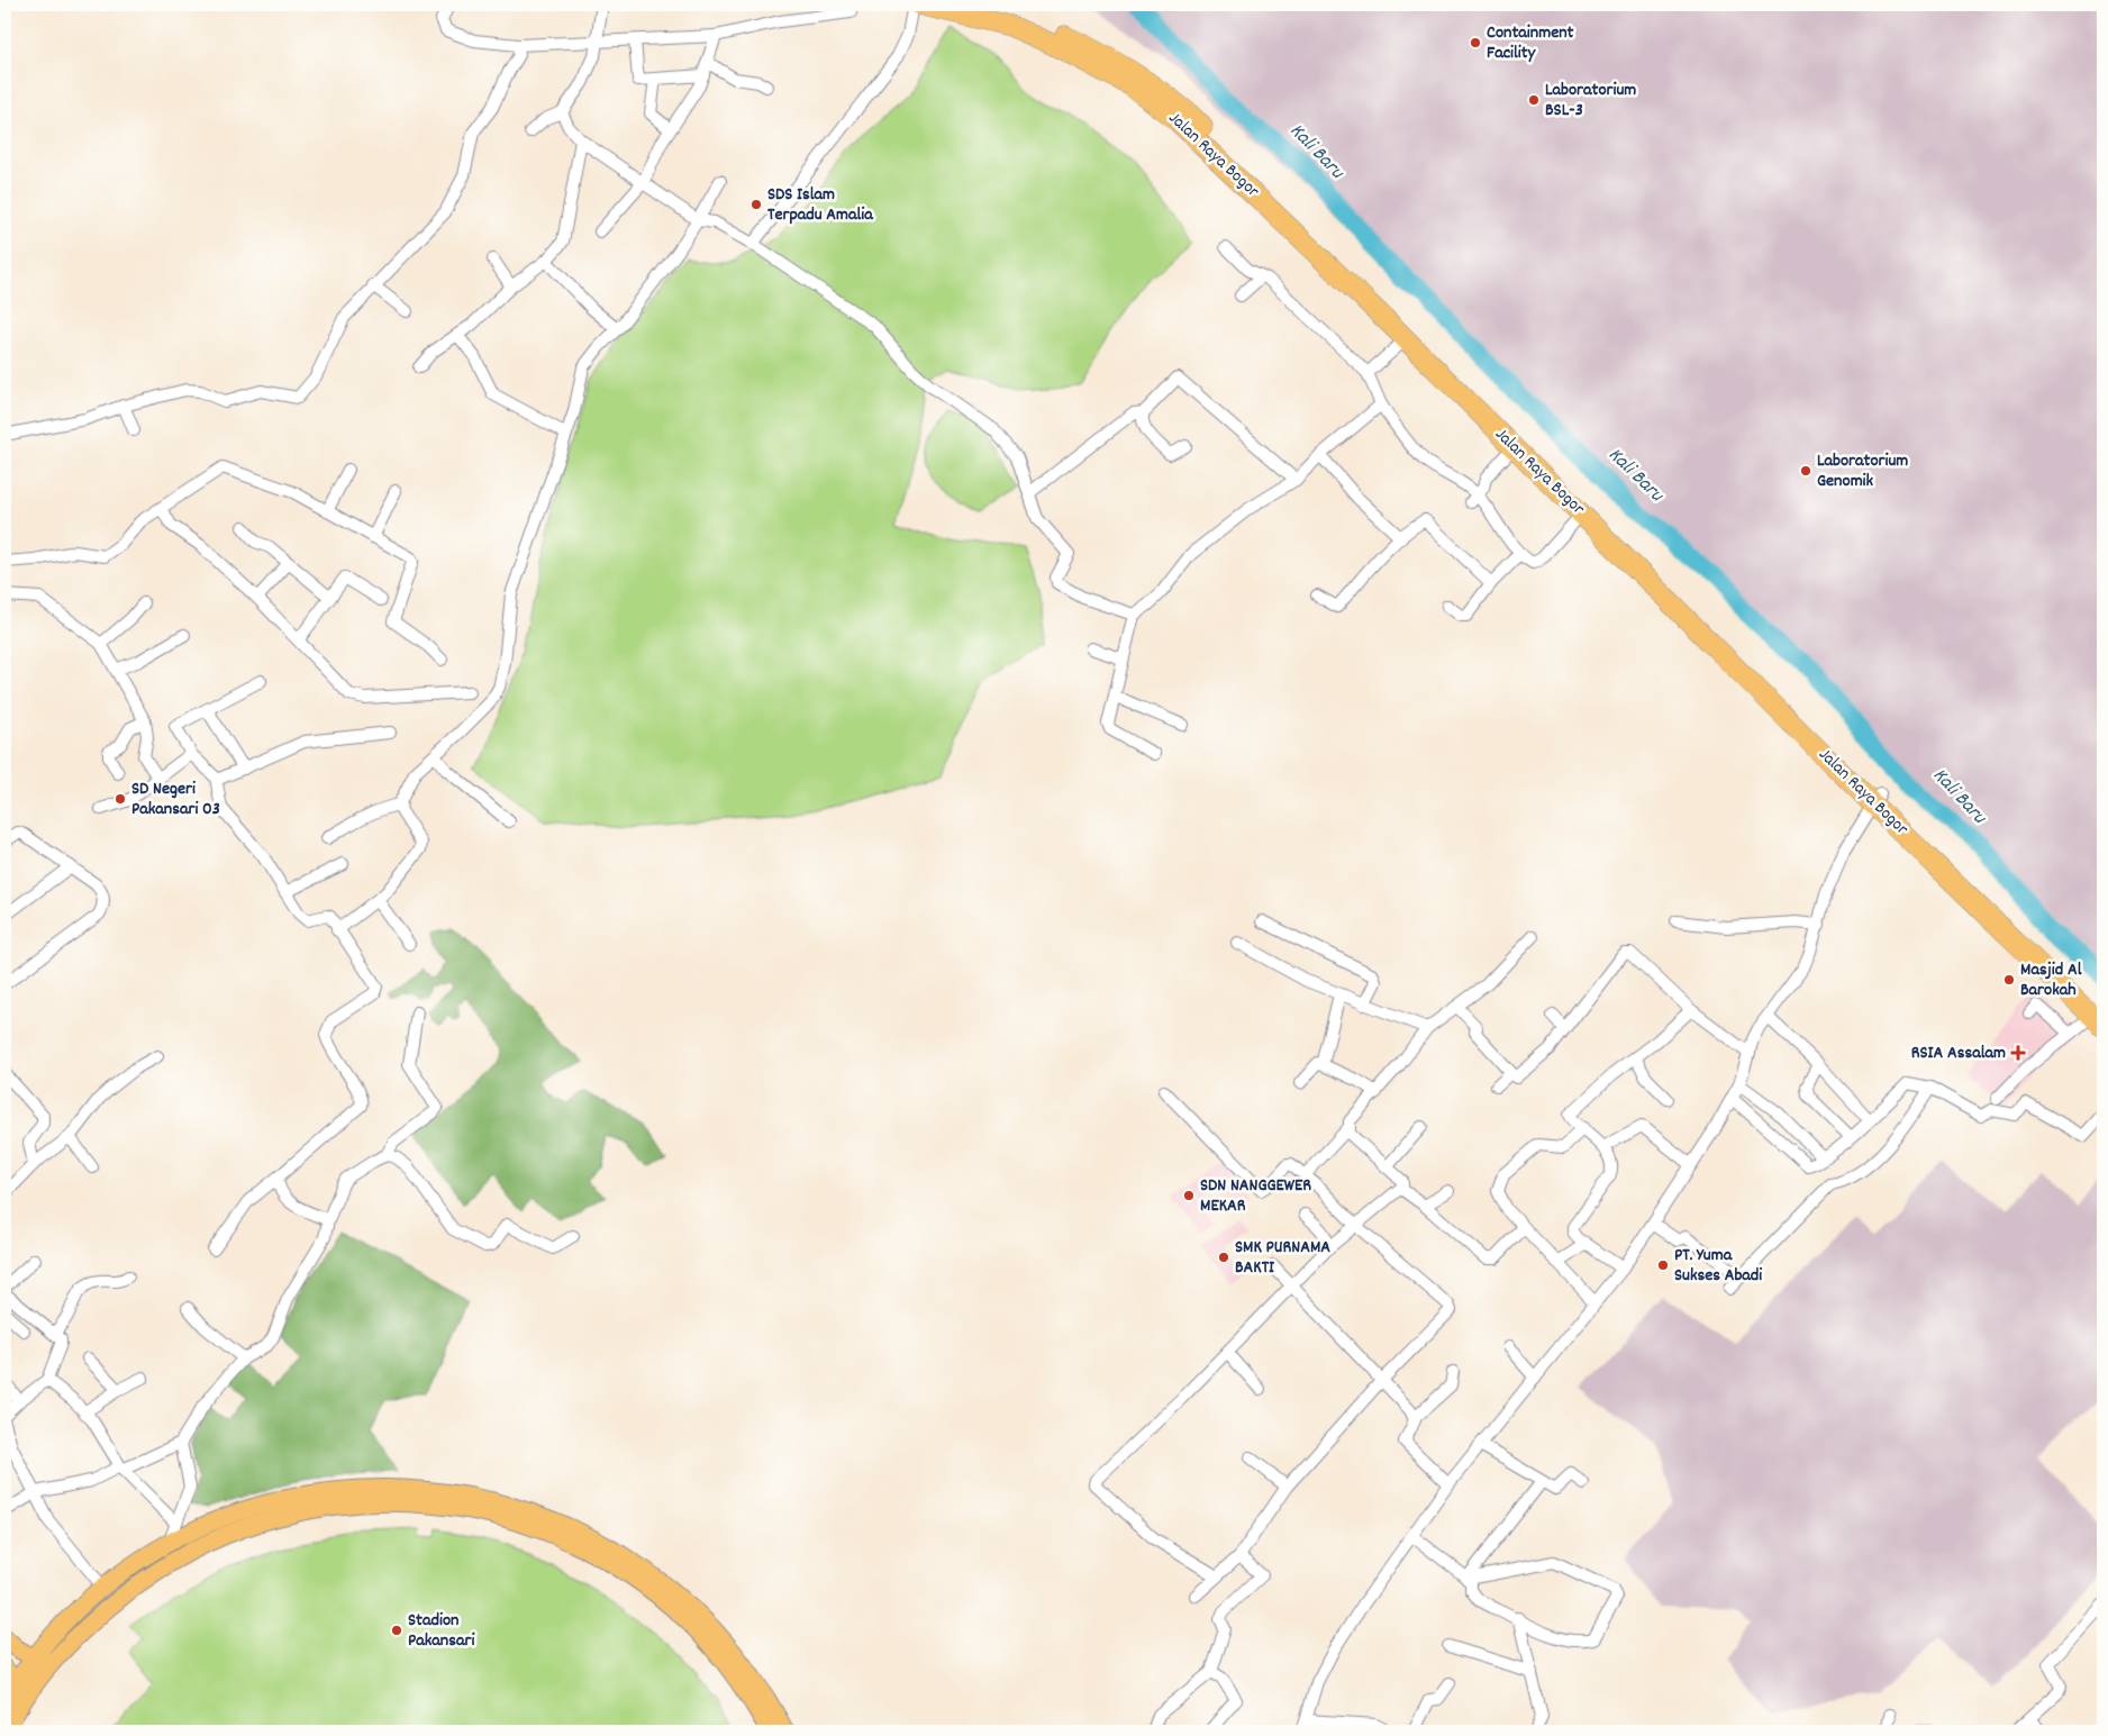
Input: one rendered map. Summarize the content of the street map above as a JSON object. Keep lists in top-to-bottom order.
{
  "streets": {
    "highway": ["Jalan Raya Bogor"]
  },
  "water": ["Kali Baru"],
  "places": {
    "other": [
      "Containment Facility",
      "Laboratorium BSL-3",
      "SDS Islam Terpadu Amalia",
      "Laboratorium Genomik",
      "SD Negeri Pakansari 03",
      "Masjid Al Barokah",
      "SDN NANGGEWER MEKAR",
      "SMK PURNAMA BAKTI",
      "PT. Yuma Sukses Abadi",
      "Stadion Pakansari"
    ],
    "health": ["RSIA Assalam"]
  }
}
